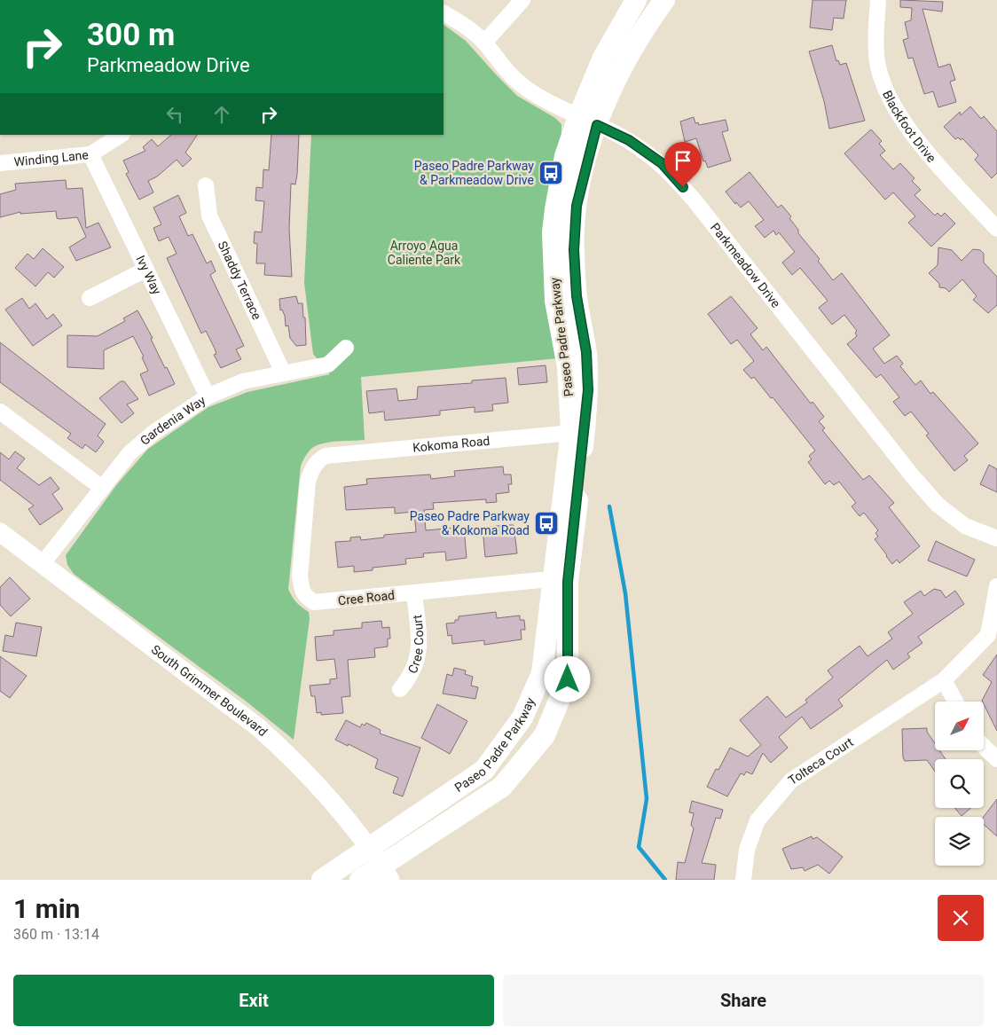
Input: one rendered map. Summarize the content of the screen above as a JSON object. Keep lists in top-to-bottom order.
{
  "streets": {
    "main road": ["Paseo Padre Parkway"],
    "street": [
      "Blackfoot Drive",
      "Winding Lane",
      "Parkmeadow Drive",
      "Ivy Way",
      "Shaddy Terrace",
      "Gardenia Way",
      "Kokoma Road",
      "Cree Road",
      "Cree Court",
      "South Grimmer Boulevard",
      "Tolteca Court"
    ]
  },
  "crossings": [
    ["Winding Lane", "Ivy Way"],
    ["Parkmeadow Drive", "Paseo Padre Parkway"],
    ["Ivy Way", "Gardenia Way"],
    ["Shaddy Terrace", "Gardenia Way"],
    ["Paseo Padre Parkway", "Kokoma Road"],
    ["Paseo Padre Parkway", "Cree Road"],
    ["Paseo Padre Parkway", "South Grimmer Boulevard"],
    ["Gardenia Way", "South Grimmer Boulevard"],
    ["Kokoma Road", "Cree Road"],
    ["Cree Road", "Cree Court"]
  ],
  "parks": ["Arroyo Agua Caliente Park"],
  "places": {
    "bus stop": ["Paseo Padre Parkway & Parkmeadow Drive", "Paseo Padre Parkway & Kokoma Road"]
  },
  "north": "top right",
  "page": {
    "turn": ["300 m", "Parkmeadow Drive"],
    "heading": ["1 min", "360 m · 13:14"],
    "buttons": ["Exit", "Share"]
  }
}
